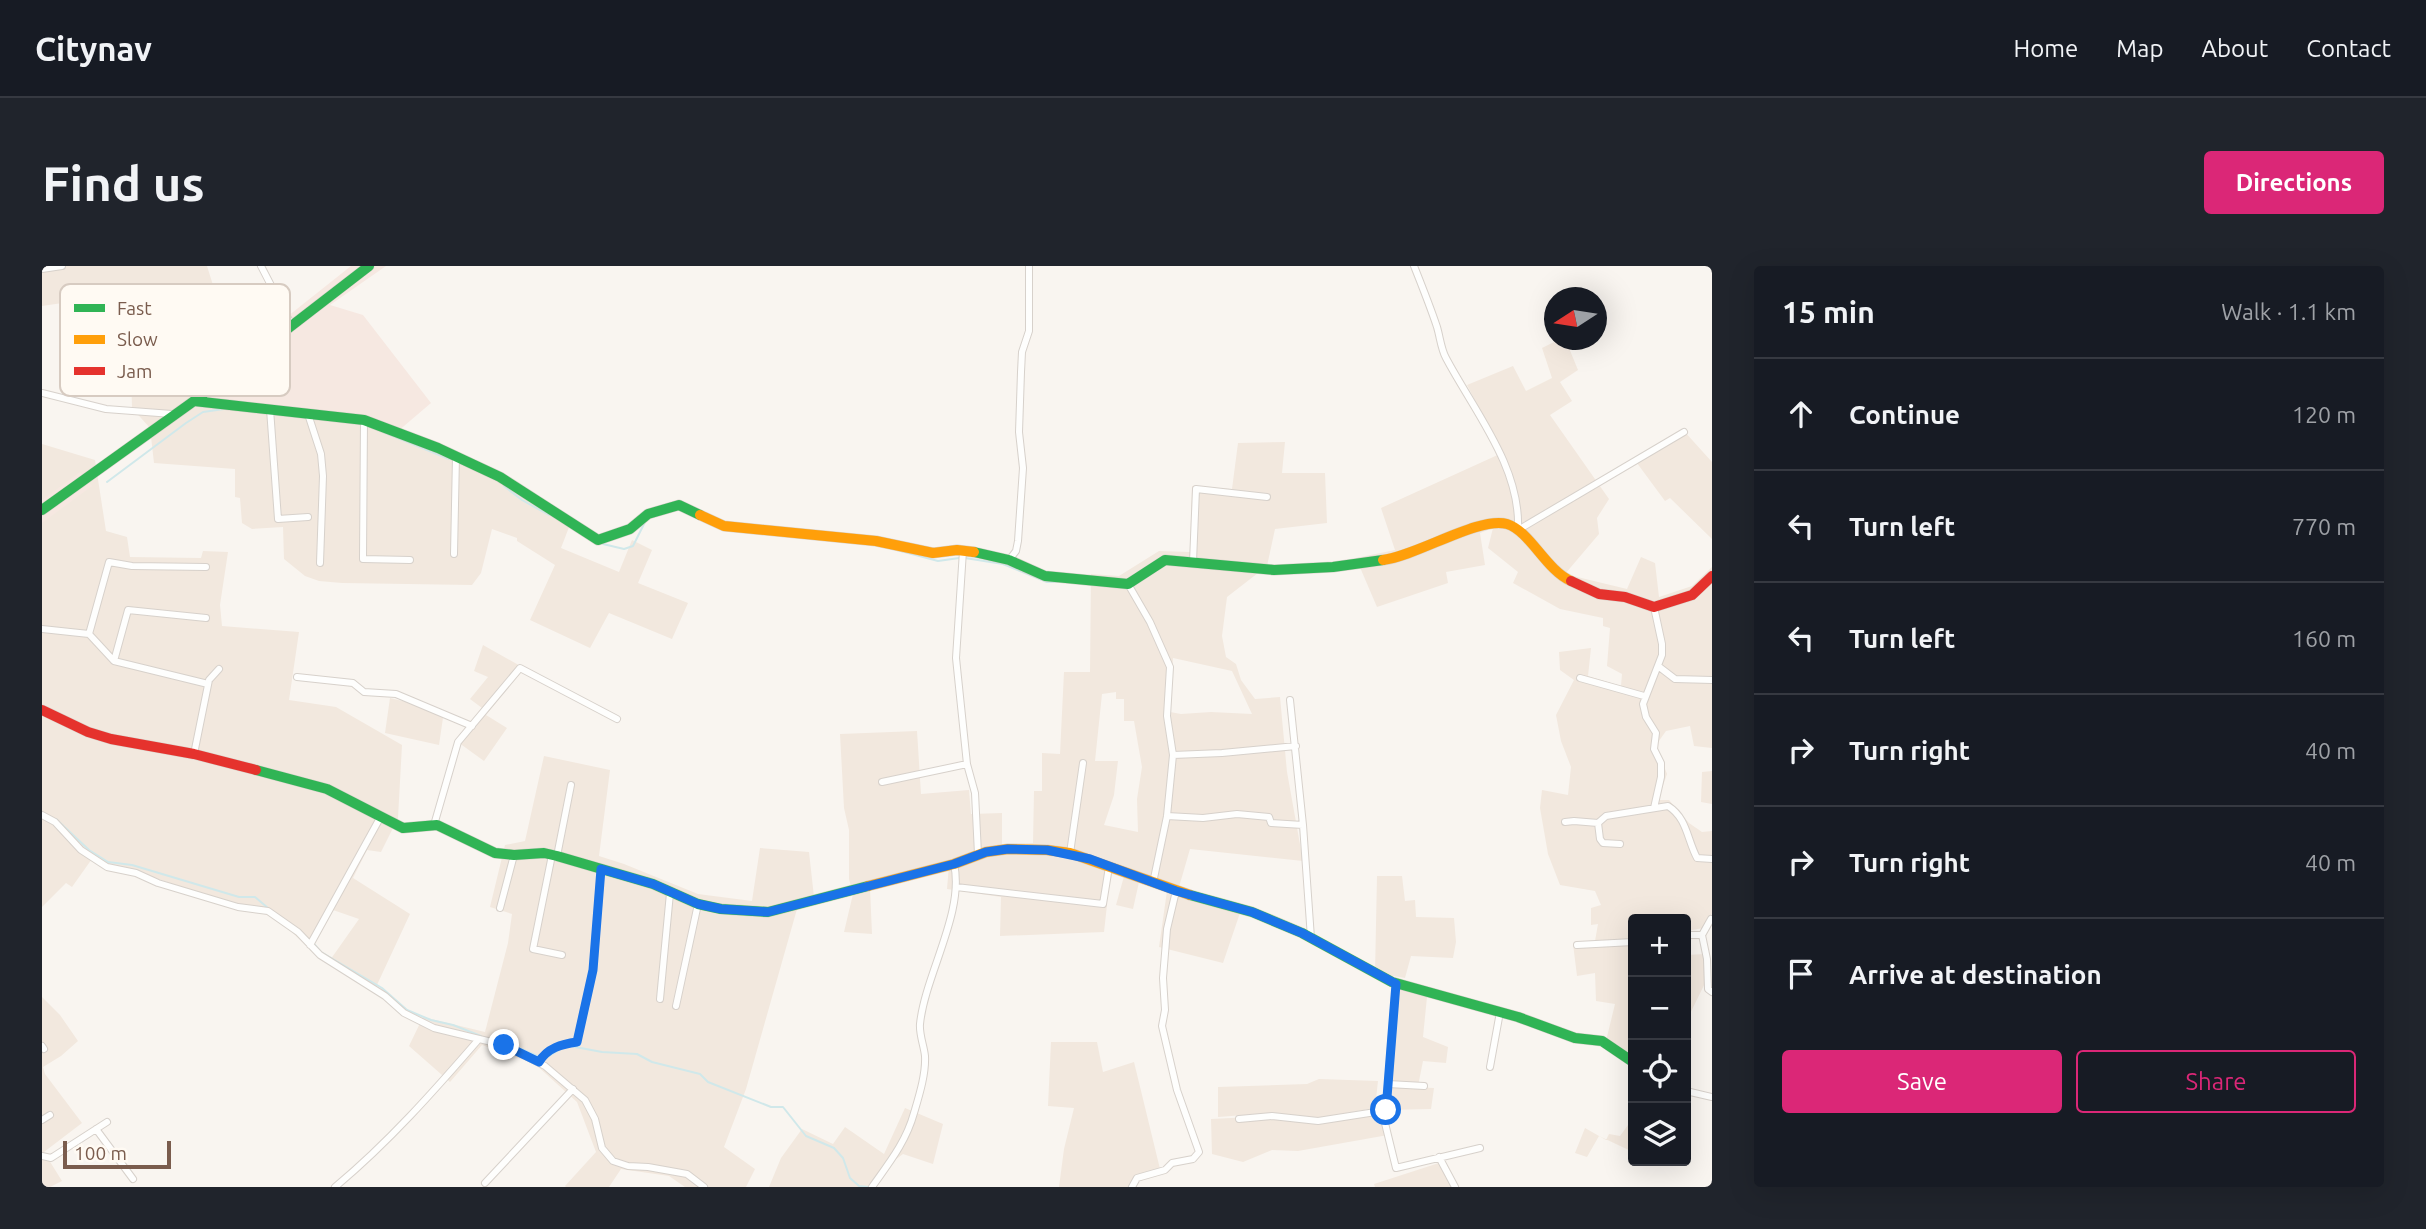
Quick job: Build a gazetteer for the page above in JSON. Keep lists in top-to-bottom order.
{
  "legend": ["Fast", "Slow", "Jam"],
  "scale_bar": "100 m",
  "north": "left",
  "page": {
    "header": "Citynav",
    "nav": [
      "Home",
      "Map",
      "About",
      "Contact"
    ],
    "buttons": [
      "Directions",
      ["Save", "Share"]
    ],
    "title": "Find us",
    "heading": ["15 min", "Walk · 1.1 km"],
    "list": [
      ["Continue", "120 m"],
      ["Turn left", "770 m"],
      ["Turn left", "160 m"],
      ["Turn right", "40 m"],
      ["Turn right", "40 m"],
      "Arrive at destination"
    ],
    "map_buttons": ["+", "−"],
    "scale": "100 m"
  }
}
